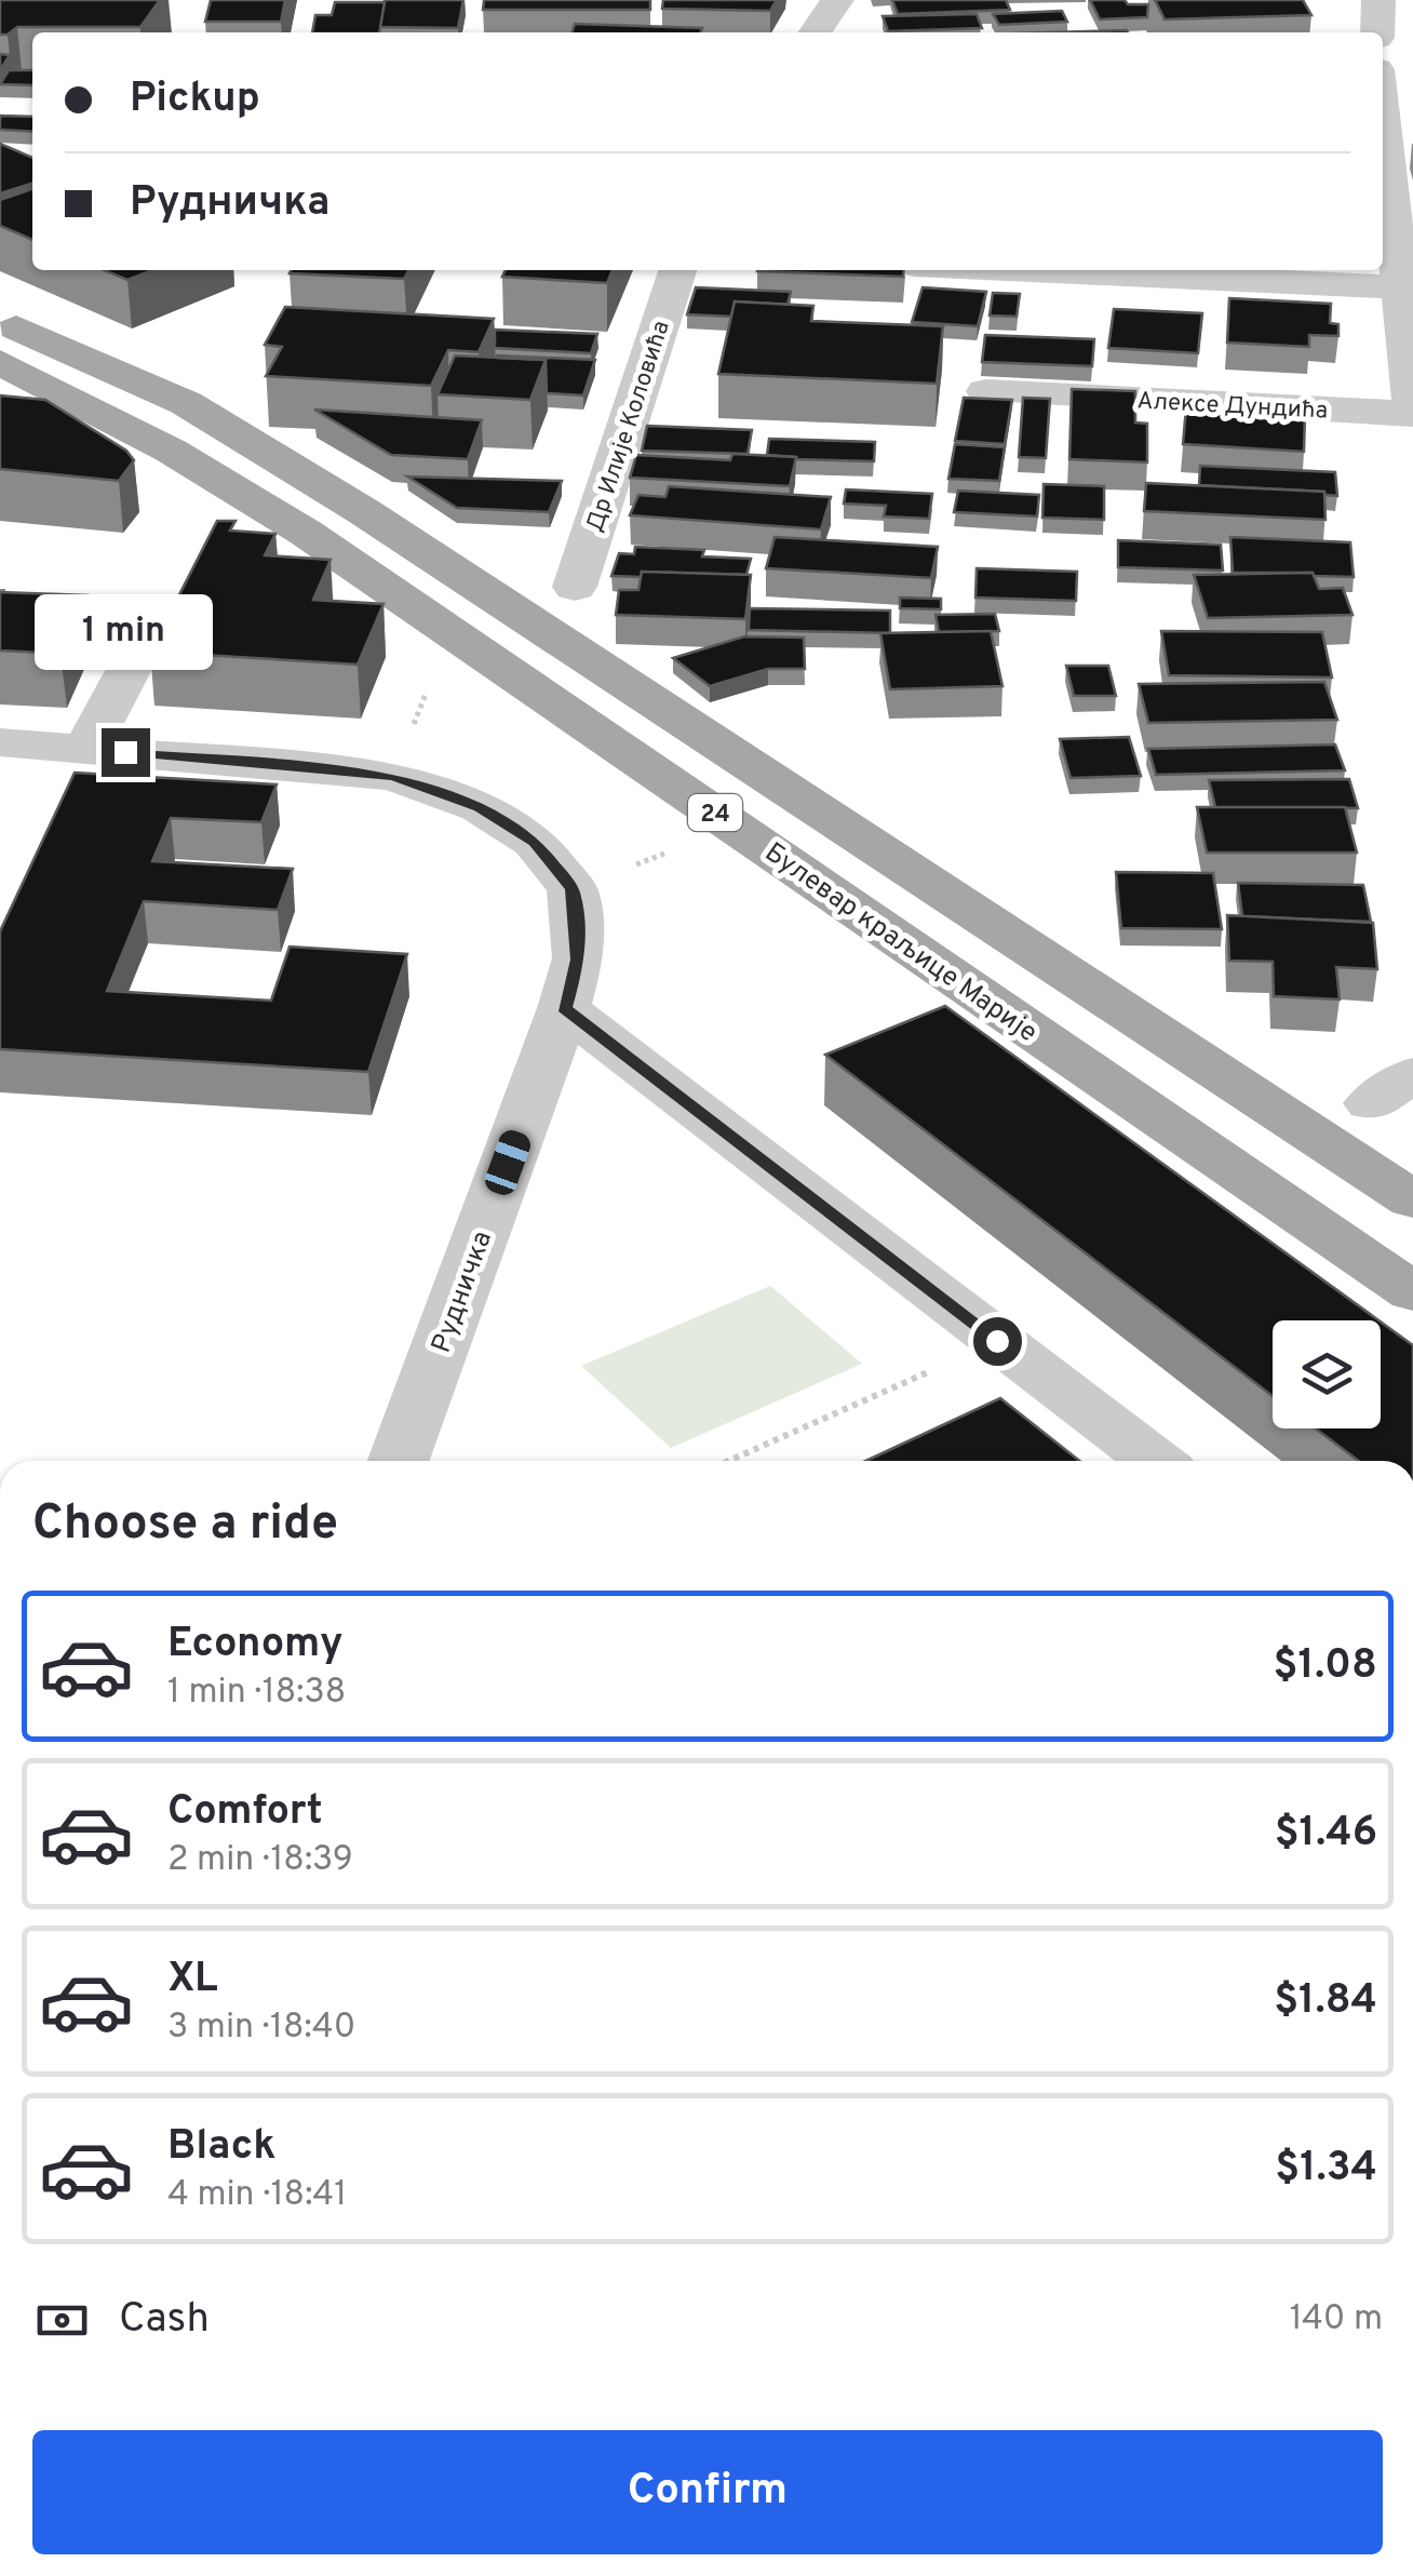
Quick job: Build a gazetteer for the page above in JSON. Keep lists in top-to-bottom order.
{
  "streets": {
    "main road": ["24", "Булевар краљице Марије"],
    "street": ["Алексе Дундића", "Др Илије Коловића", "Рудничка"]
  },
  "page": {
    "banner": ["Pickup", "Рудничка"],
    "bubble": "1 min",
    "heading": "Choose a ride",
    "list": [
      {
        "name": "Economy",
        "note": "1 min · 18:38",
        "value": "$1.08"
      },
      {
        "name": "Comfort",
        "note": "2 min · 18:39",
        "value": "$1.46"
      },
      {
        "name": "XL",
        "note": "3 min · 18:40",
        "value": "$1.84"
      },
      {
        "name": "Black",
        "note": "4 min · 18:41",
        "value": "$1.34"
      }
    ],
    "pay": ["Cash", "140 m"],
    "buttons": "Confirm"
  }
}
